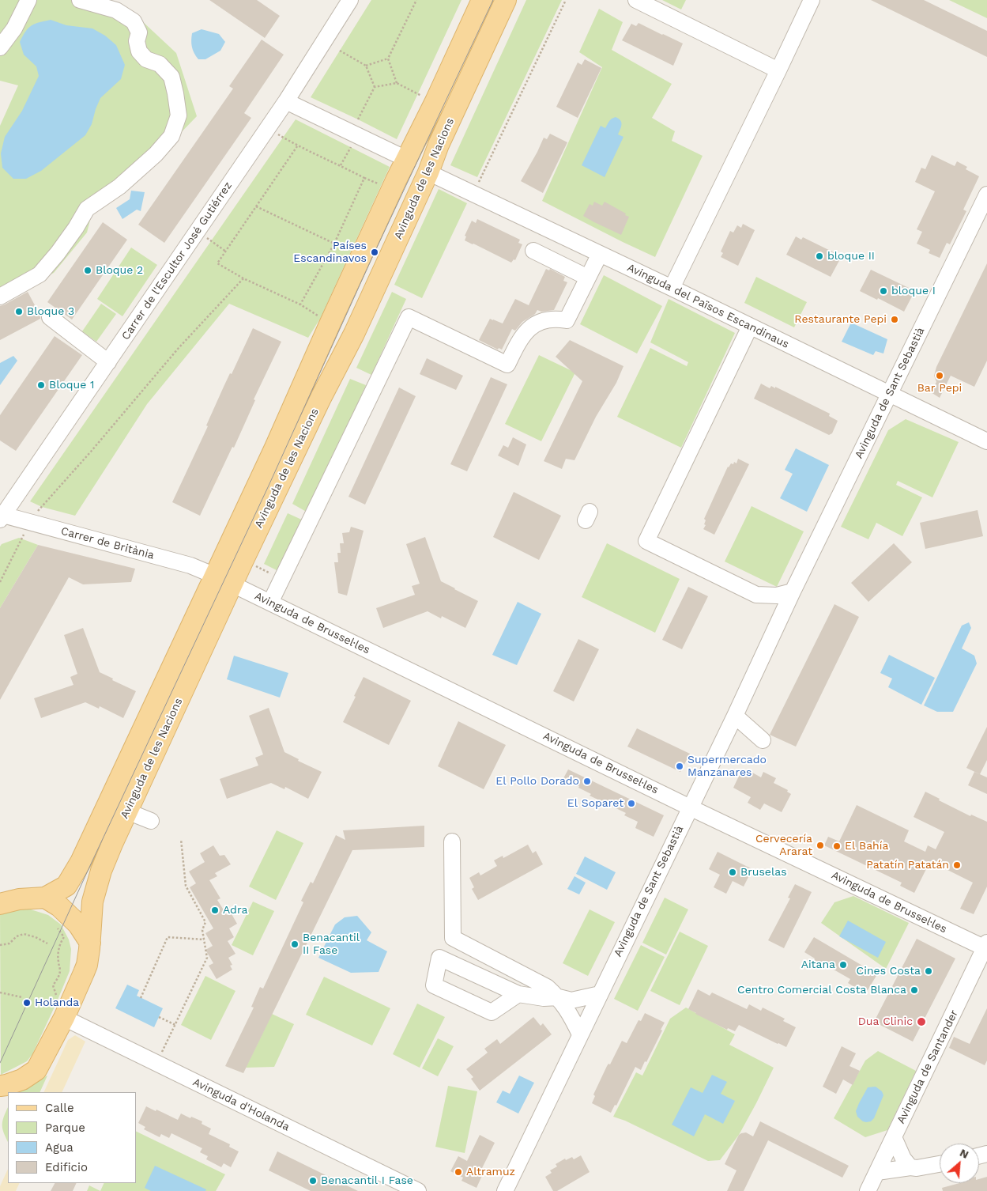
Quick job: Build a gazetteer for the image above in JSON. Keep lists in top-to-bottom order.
{
  "streets": {
    "main road": ["Avinguda de les Nacions"],
    "street": [
      "Carrer de l'Escultor José Gutiérrez",
      "Avinguda del Països Escandinaus",
      "Avinguda de Sant Sebastià",
      "Carrer de Britània",
      "Avinguda de Brussel·les",
      "Avinguda de Santander",
      "Avinguda d'Holanda"
    ]
  },
  "crossings": [
    ["Avinguda de les Nacions", "Avinguda del Països Escandinaus"],
    ["Avinguda de les Nacions", "Carrer de Britània"],
    ["Avinguda de les Nacions", "Avinguda de Brussel·les"],
    ["Avinguda de les Nacions", "Avinguda d'Holanda"],
    ["Carrer de l'Escultor José Gutiérrez", "Carrer de Britània"],
    ["Avinguda del Països Escandinaus", "Avinguda de Sant Sebastià"],
    ["Avinguda de Sant Sebastià", "Avinguda de Brussel·les"],
    ["Carrer de Britània", "Avinguda de Brussel·les"],
    ["Avinguda de Brussel·les", "Avinguda de Santander"]
  ],
  "places": [
    "Países Escandinavos",
    "bloque II",
    "Bloque 2",
    "bloque I",
    "Bloque 3",
    "Restaurante Pepi",
    "Bar Pepi",
    "Bloque 1",
    "Supermercado Manzanares",
    "El Pollo Dorado",
    "El Soparet",
    "Cervecería Ararat",
    "El Bahía",
    "Patatín Patatán",
    "Bruselas",
    "Adra",
    "Benacantil II Fase",
    "Aitana",
    "Cines Costa",
    "Centro Comercial Costa Blanca",
    "Holanda",
    "Dua Clinic",
    "Altramuz",
    "Benacantil I Fase"
  ],
  "legend": [
    "Calle",
    "Parque",
    "Agua",
    "Edificio"
  ],
  "north": "top right"
}
